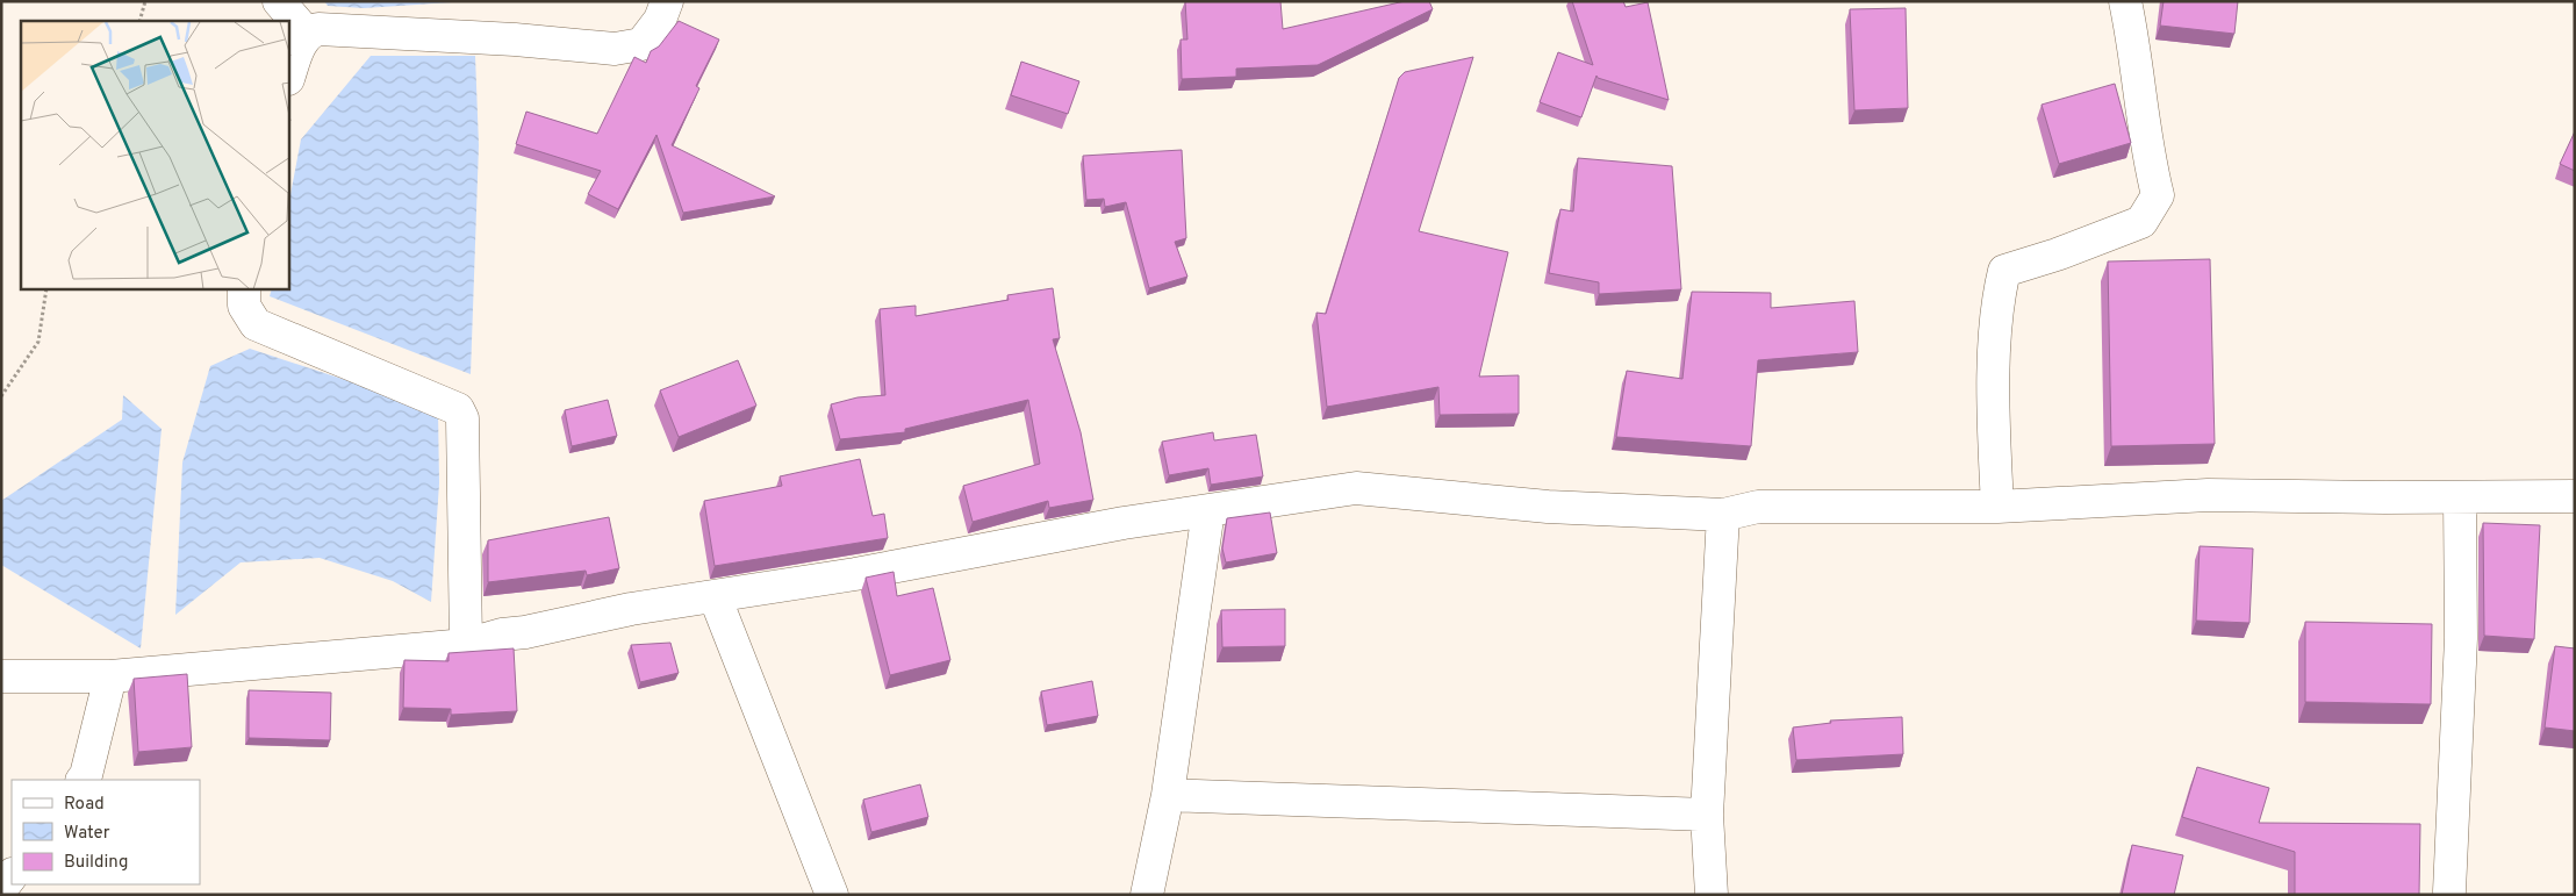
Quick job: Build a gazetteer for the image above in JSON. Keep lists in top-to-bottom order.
{
  "legend": ["Road", "Water", "Building"]
}
